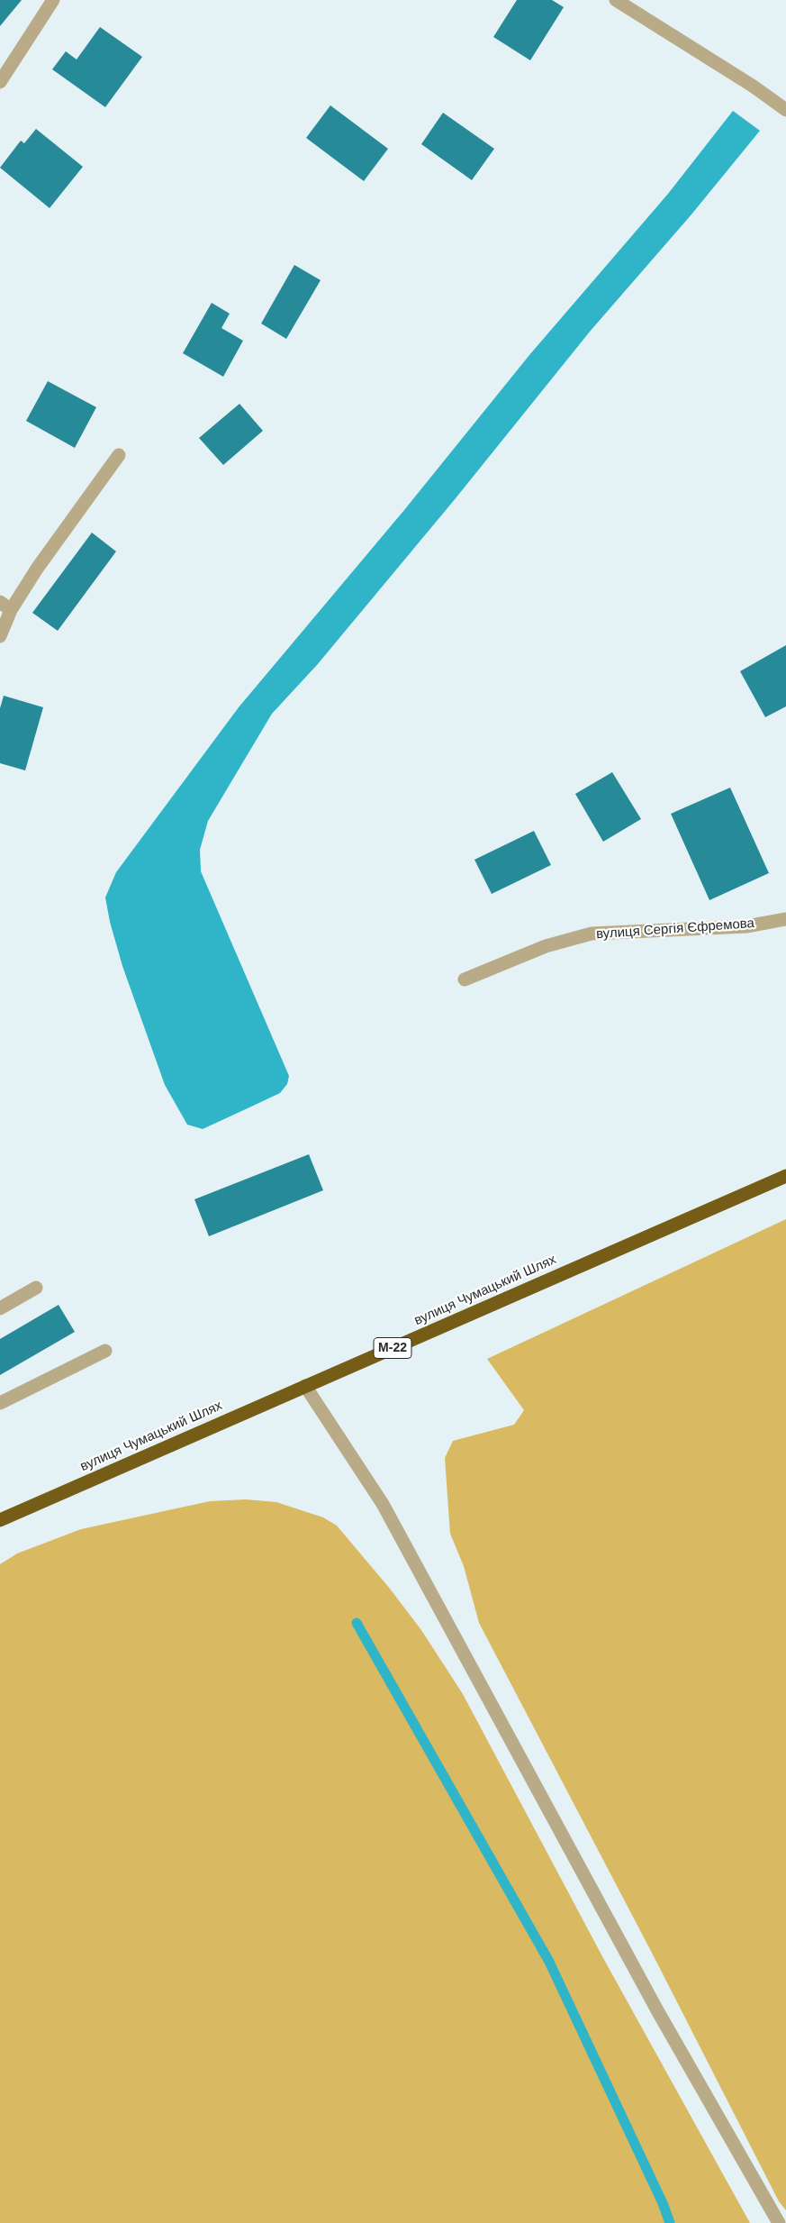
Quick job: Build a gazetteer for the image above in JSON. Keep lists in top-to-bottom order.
{
  "streets": {
    "highway": ["вулиця Чумацький Шлях", "М-22"],
    "street": ["вулиця Сергія Єфремова"]
  }
}
